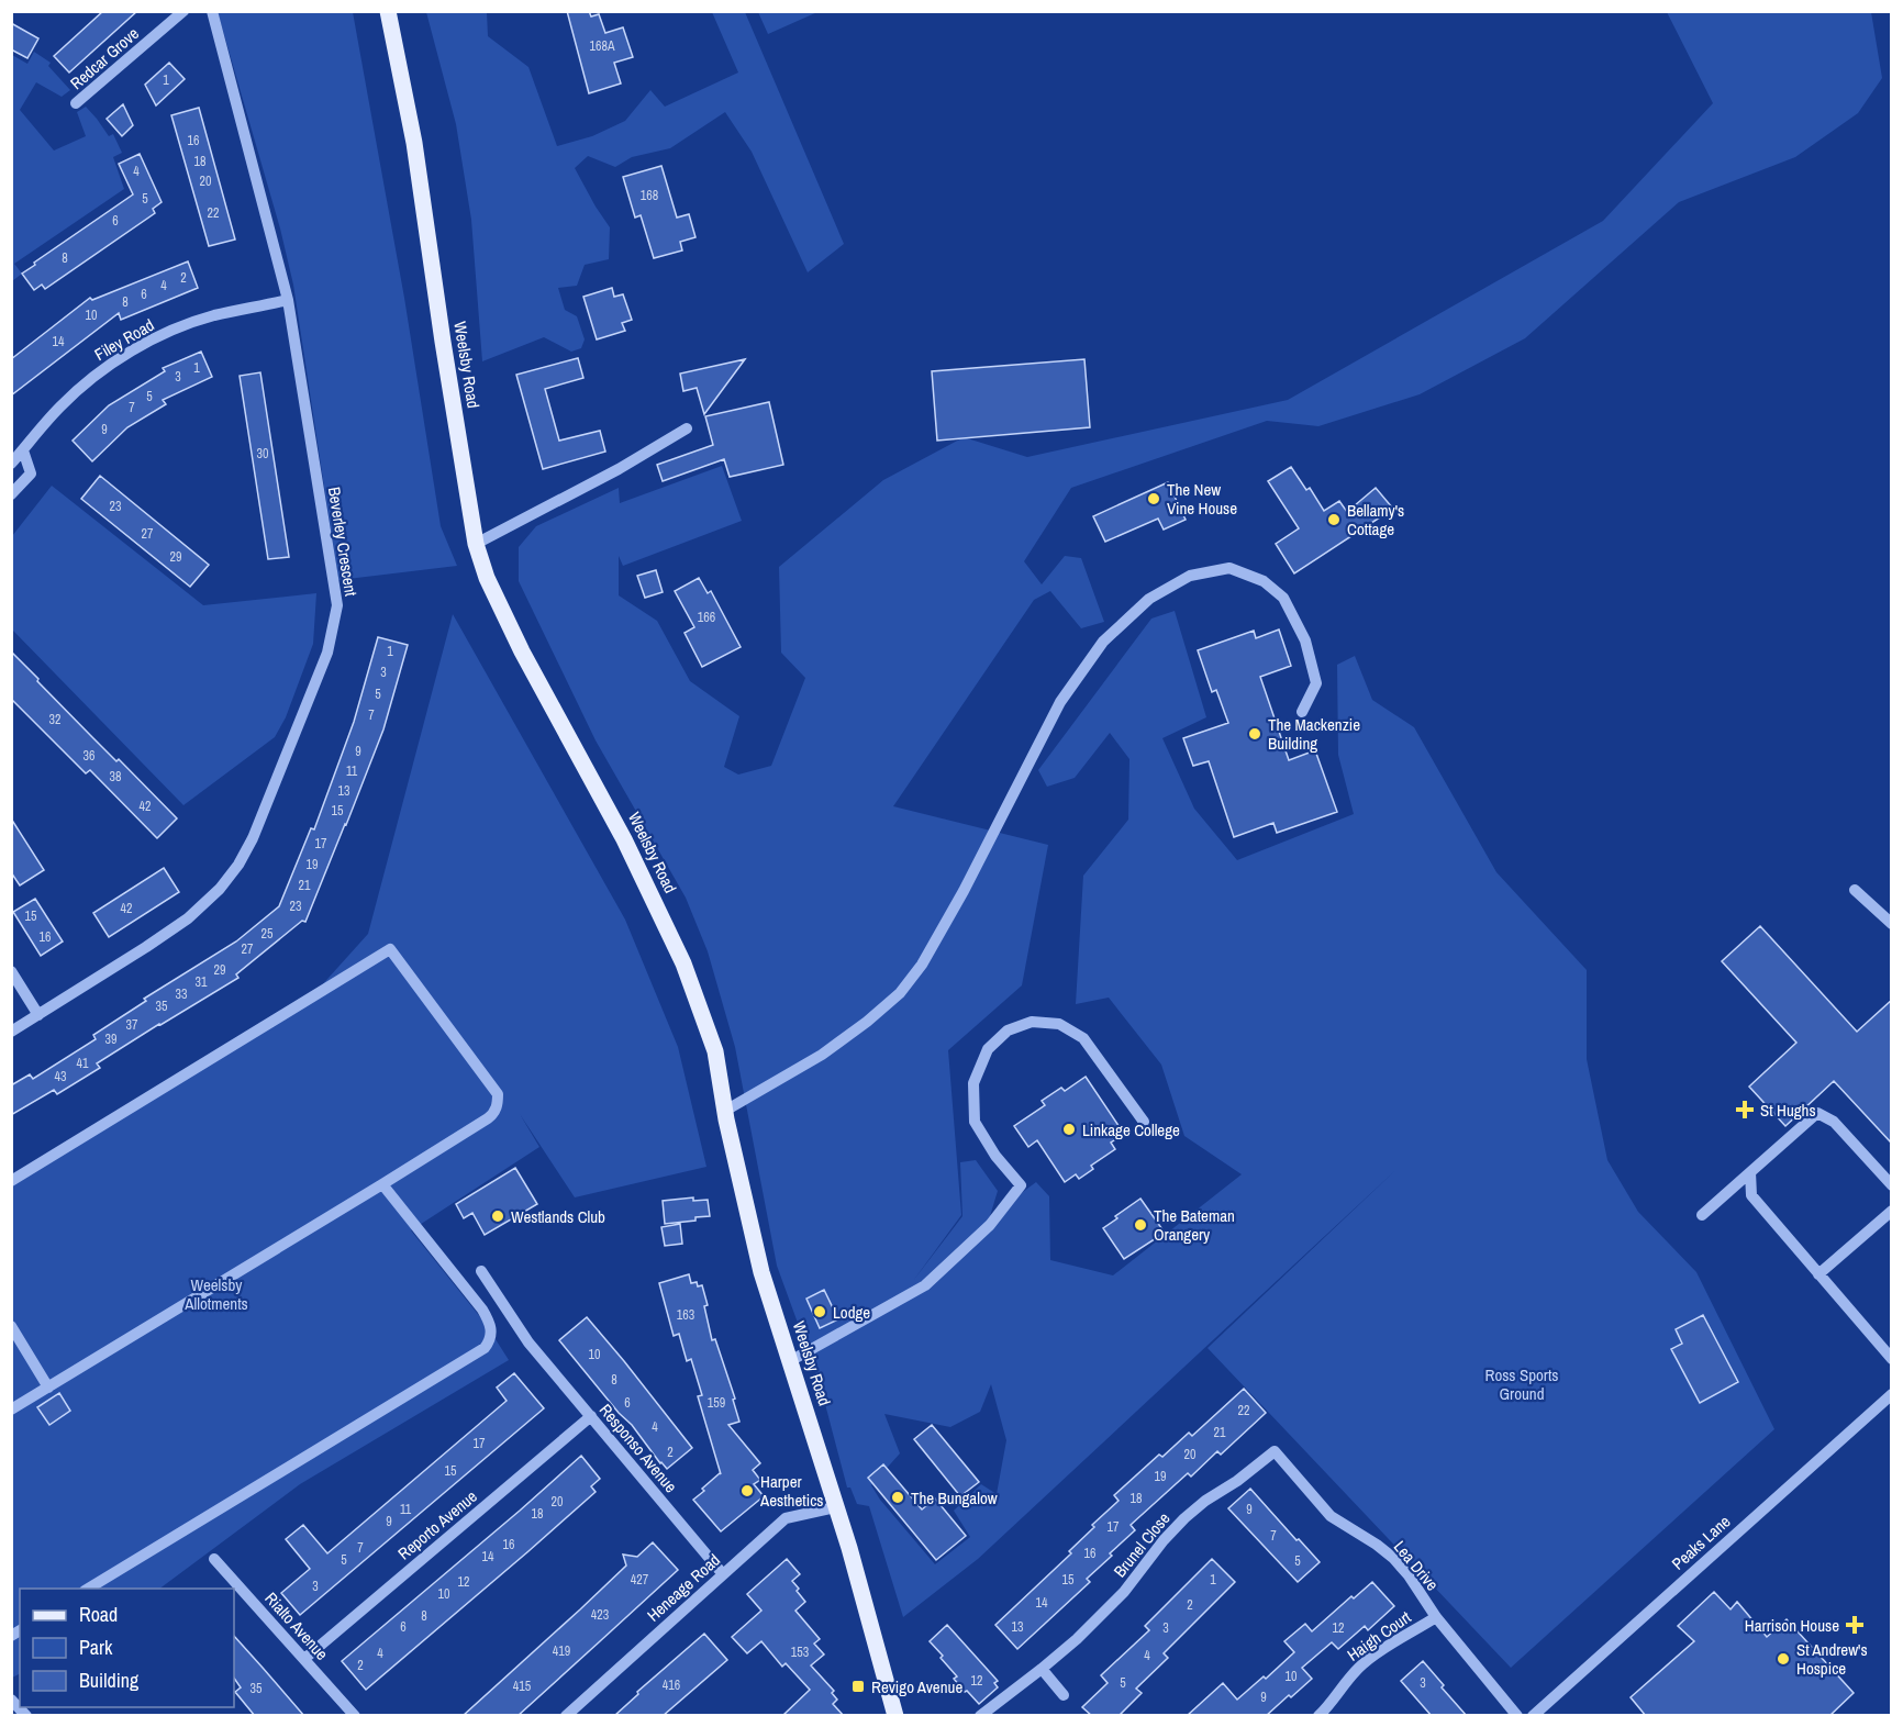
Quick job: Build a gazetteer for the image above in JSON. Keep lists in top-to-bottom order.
{
  "streets": {
    "main road": ["Weelsby Road"],
    "street": [
      "Redcar Grove",
      "Filey Road",
      "Beverley Crescent",
      "Responso Avenue",
      "Reporto Avenue",
      "Peaks Lane",
      "Brunel Close",
      "Lea Drive",
      "Heneage Road",
      "Rialto Avenue",
      "Haigh Court"
    ]
  },
  "crossings": [
    ["Filey Road", "Beverley Crescent"],
    ["Weelsby Road", "Heneage Road"],
    ["Responso Avenue", "Reporto Avenue"],
    ["Responso Avenue", "Heneage Road"],
    ["Reporto Avenue", "Rialto Avenue"],
    ["Brunel Close", "Lea Drive"],
    ["Lea Drive", "Haigh Court"]
  ],
  "parks": ["Weelsby Allotments", "Ross Sports Ground"],
  "places": {
    "other": [
      "The New Vine House",
      "Bellamy's Cottage",
      "The Mackenzie Building",
      "Linkage College",
      "Westlands Club",
      "The Bateman Orangery",
      "Lodge",
      "Harper Aesthetics",
      "The Bungalow",
      "St Andrew's Hospice"
    ],
    "health": ["St Hughs", "Harrison House"],
    "transit": ["Revigo Avenue"]
  },
  "house_numbers": [
    "168A",
    "1",
    "16",
    "18",
    "4",
    "20",
    "168",
    "5",
    "22",
    "6",
    "8",
    "2",
    "4",
    "6",
    "8",
    "10",
    "14",
    "1",
    "3",
    "5",
    "7",
    "9",
    "30",
    "23",
    "27",
    "29",
    "166",
    "1",
    "3",
    "5",
    "7",
    "32",
    "9",
    "36",
    "11",
    "38",
    "13",
    "42",
    "15",
    "17",
    "19",
    "21",
    "23",
    "42",
    "15",
    "25",
    "16",
    "27",
    "29",
    "31",
    "33",
    "35",
    "37",
    "39",
    "41",
    "43",
    "163",
    "10",
    "8",
    "6",
    "159",
    "22",
    "4",
    "21",
    "17",
    "2",
    "20",
    "15",
    "19",
    "18",
    "20",
    "11",
    "9",
    "18",
    "9",
    "17",
    "7",
    "16",
    "7",
    "16",
    "14",
    "5",
    "5",
    "427",
    "15",
    "1",
    "12",
    "3",
    "10",
    "14",
    "2",
    "423",
    "8",
    "6",
    "13",
    "3",
    "12",
    "419",
    "153",
    "4",
    "4",
    "2",
    "10",
    "12",
    "5",
    "3",
    "416",
    "415",
    "35",
    "9"
  ],
  "legend": ["Road", "Park", "Building"]
}
